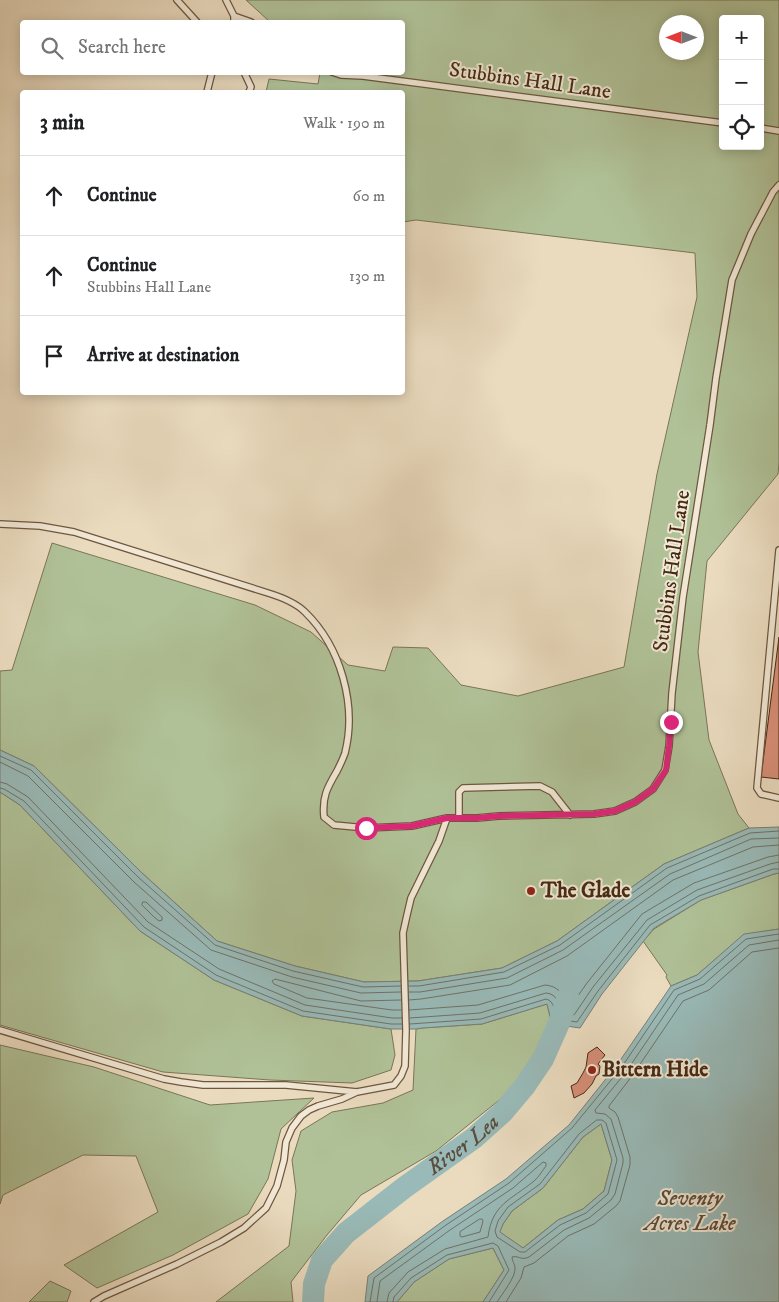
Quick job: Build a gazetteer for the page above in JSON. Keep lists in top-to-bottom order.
{
  "streets": {
    "lane": ["Stubbins Hall Lane"]
  },
  "water": ["River Lea", "Seventy Acres Lake"],
  "places": ["The Glade", "Bittern Hide"],
  "north": "left",
  "page": {
    "map_buttons": ["+", "−"],
    "search": "Search here",
    "heading": ["3 min", "Walk · 190 m"],
    "list": [
      ["Continue", "60 m"],
      ["Continue", "Stubbins Hall Lane", "130 m"],
      "Arrive at destination"
    ]
  }
}
